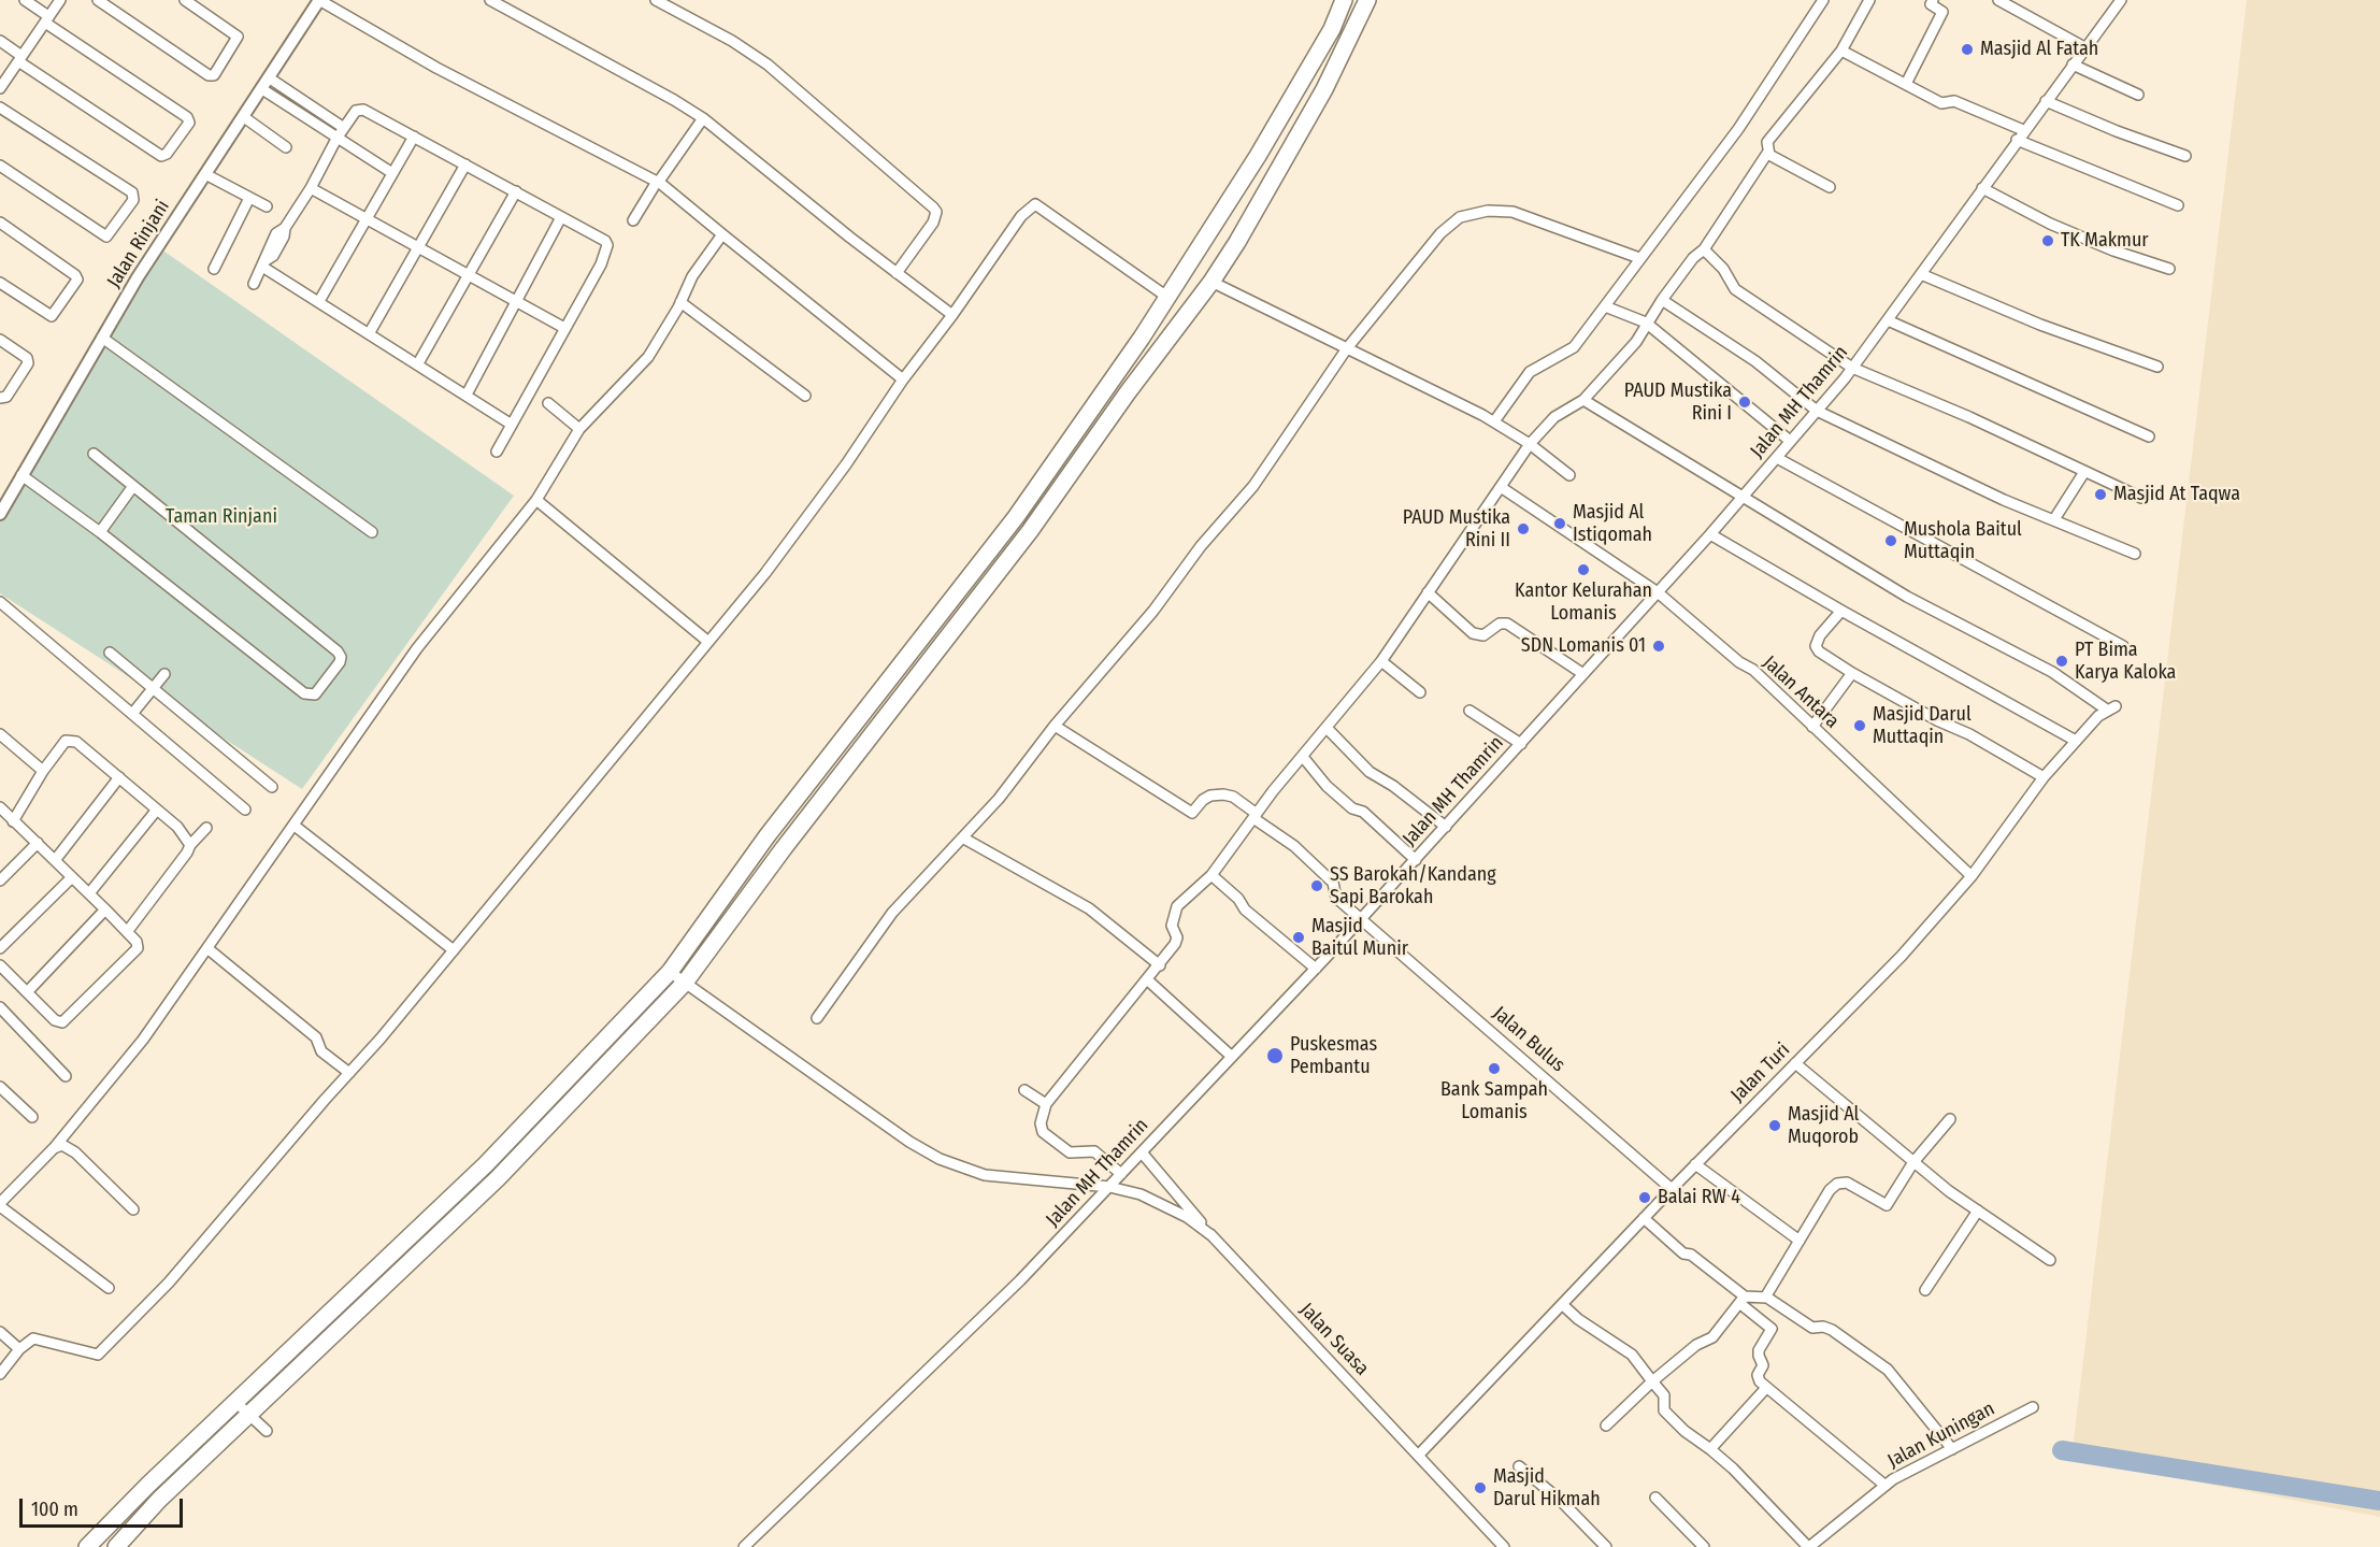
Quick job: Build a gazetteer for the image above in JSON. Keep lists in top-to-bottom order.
{
  "streets": {
    "street": [
      "Jalan Rinjani",
      "Jalan MH Thamrin",
      "Jalan Antara",
      "Jalan Bulus",
      "Jalan Turi",
      "Jalan Suasa",
      "Jalan Kuningan"
    ]
  },
  "crossings": [
    ["Jalan MH Thamrin", "Jalan Antara"],
    ["Jalan MH Thamrin", "Jalan Bulus"],
    ["Jalan MH Thamrin", "Jalan Turi"],
    ["Jalan MH Thamrin", "Jalan Suasa"],
    ["Jalan Antara", "Jalan Turi"],
    ["Jalan Bulus", "Jalan Turi"],
    ["Jalan Turi", "Jalan Suasa"]
  ],
  "parks": ["Taman Rinjani"],
  "places": [
    "Masjid Al Fatah",
    "TK Makmur",
    "PAUD Mustika Rini I",
    "Masjid At Taqwa",
    "Masjid Al Istiqomah",
    "PAUD Mustika Rini II",
    "Mushola Baitul Muttaqin",
    "Kantor Kelurahan Lomanis",
    "SDN Lomanis 01",
    "PT Bima Karya Kaloka",
    "Masjid Darul Muttaqin",
    "SS Barokah/Kandang Sapi Barokah",
    "Masjid Baitul Munir",
    "Puskesmas Pembantu",
    "Bank Sampah Lomanis",
    "Masjid Al Muqorob",
    "Balai RW 4",
    "Masjid Darul Hikmah"
  ],
  "scale_bar": "100 m"
}
